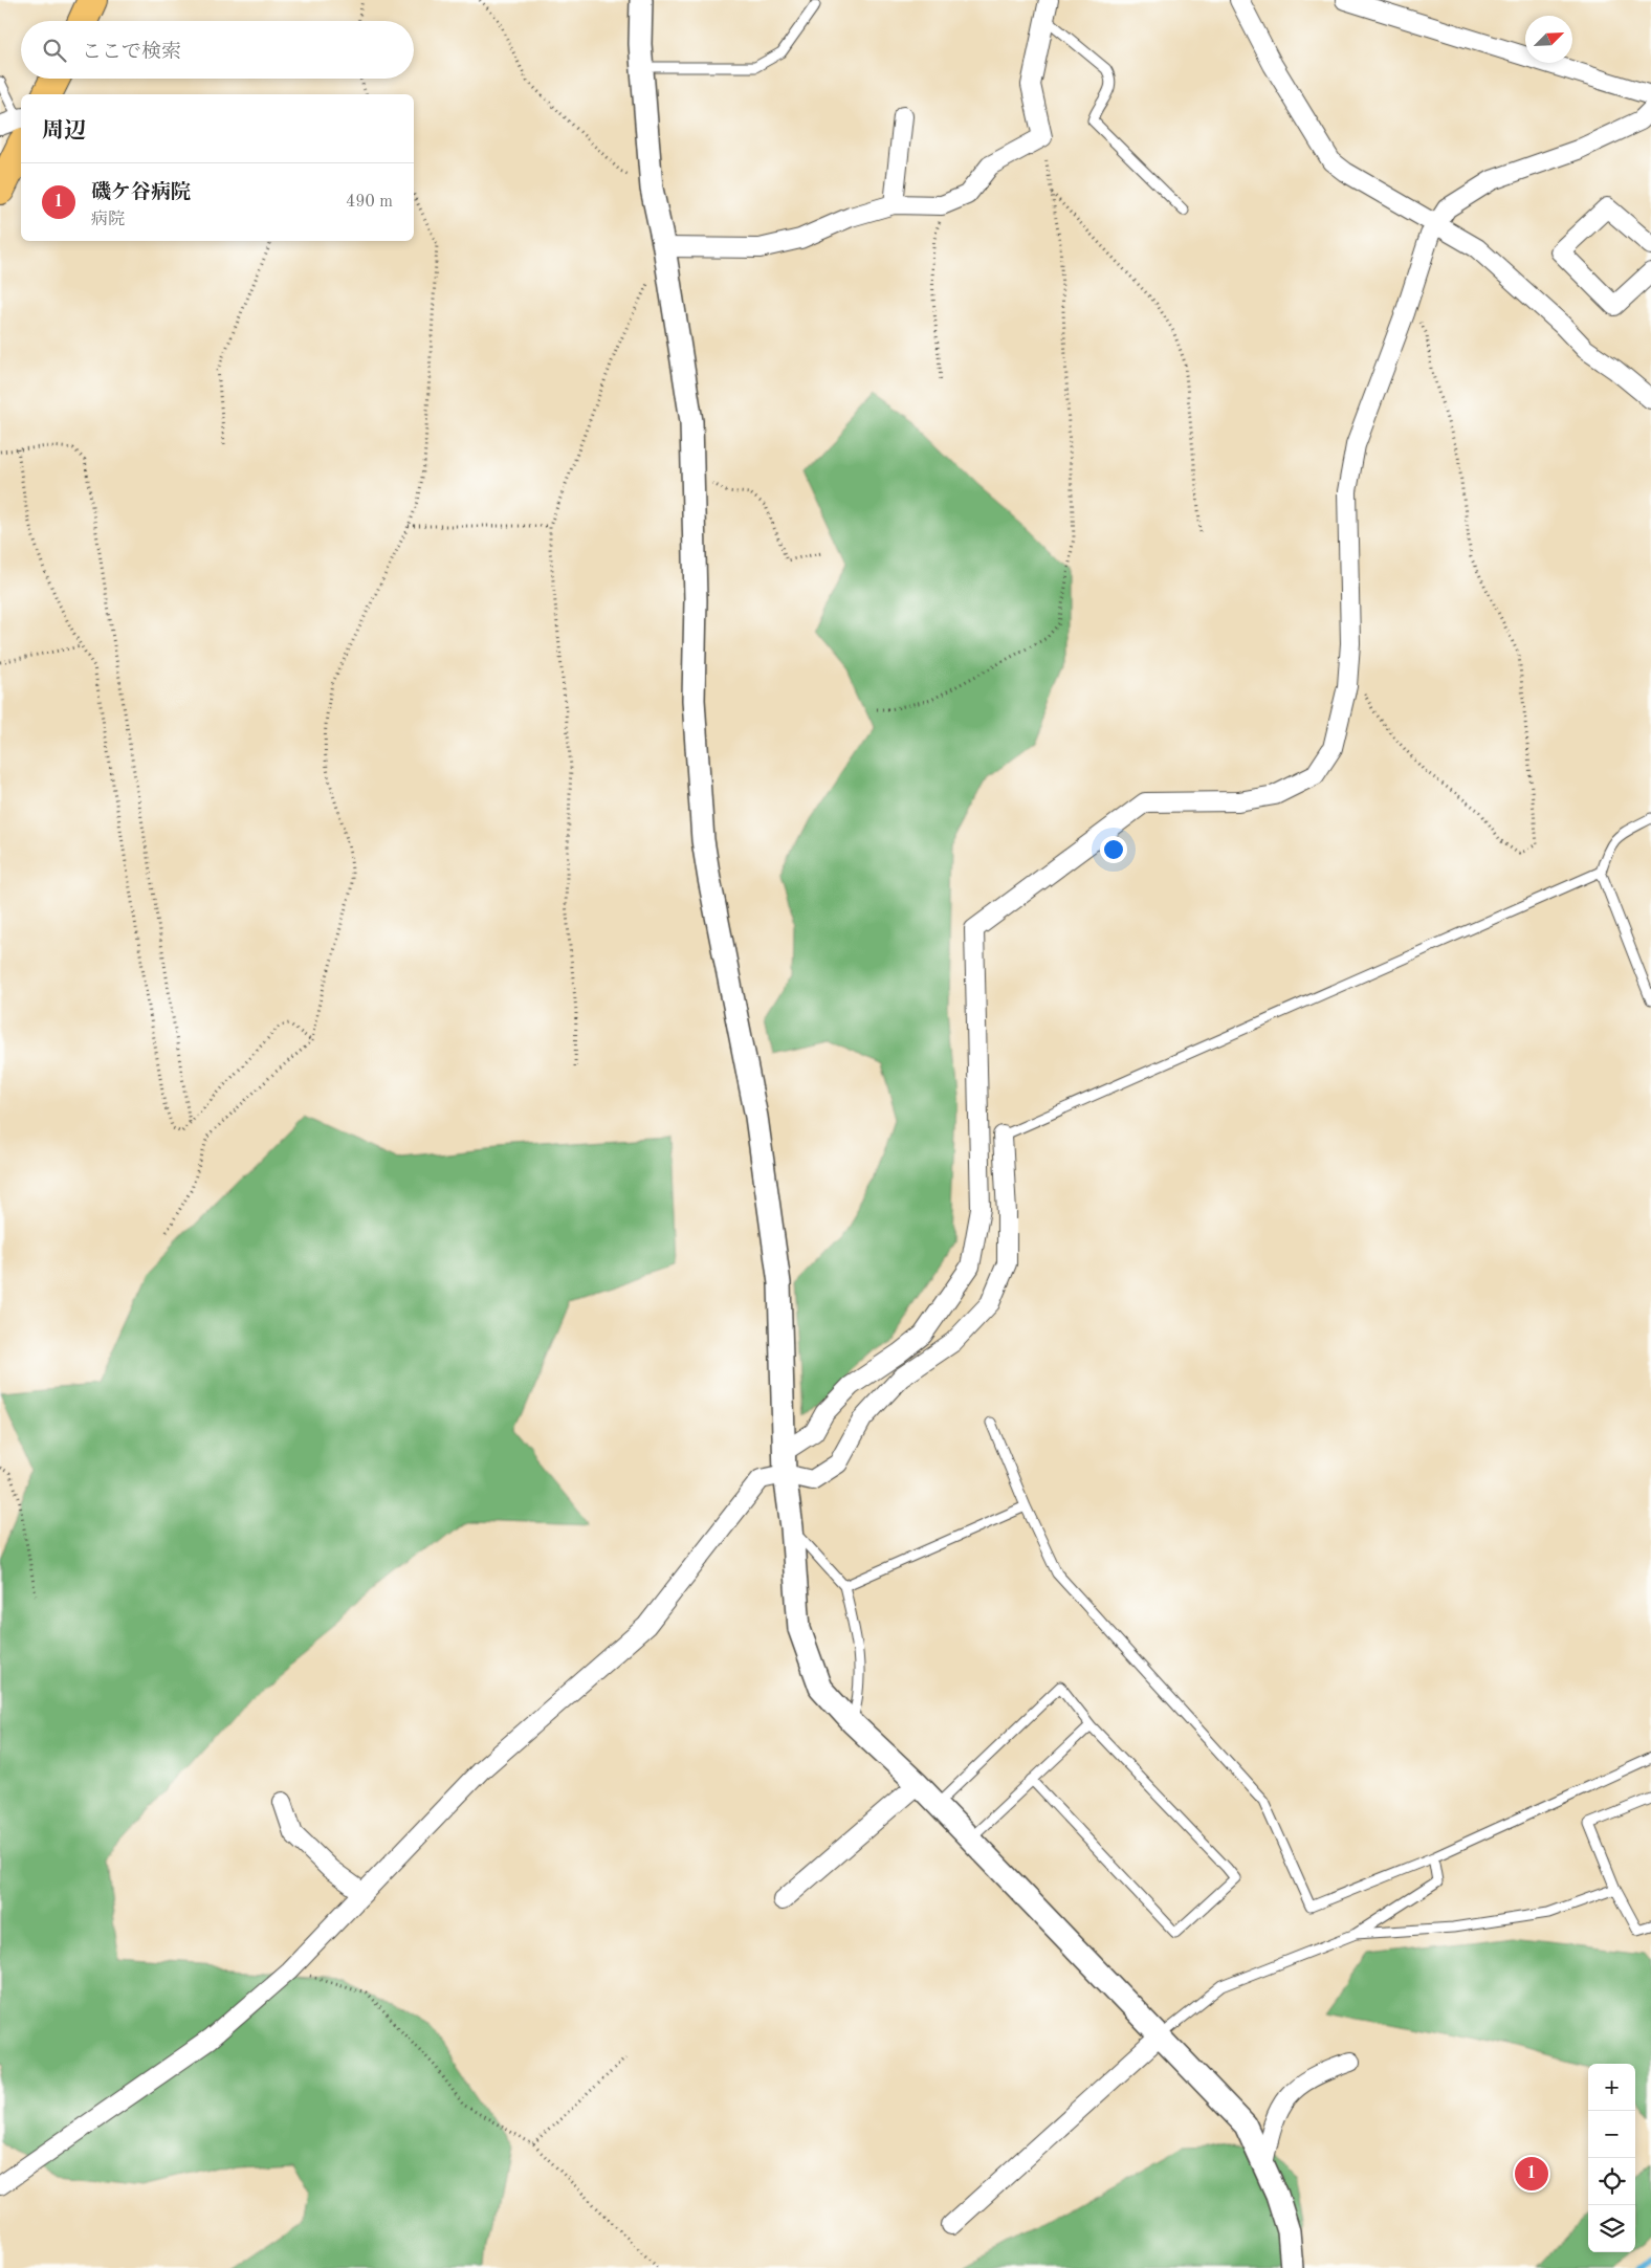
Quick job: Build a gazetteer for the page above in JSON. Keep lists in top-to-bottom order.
{
  "north": "top right",
  "page": {
    "search": "ここで検索",
    "heading": "周辺",
    "list": [
      {
        "mark": "1",
        "name": "磯ケ谷病院",
        "note": "病院",
        "value": "490 m"
      }
    ],
    "map_buttons": ["+", "−"],
    "pins": "1"
  }
}
